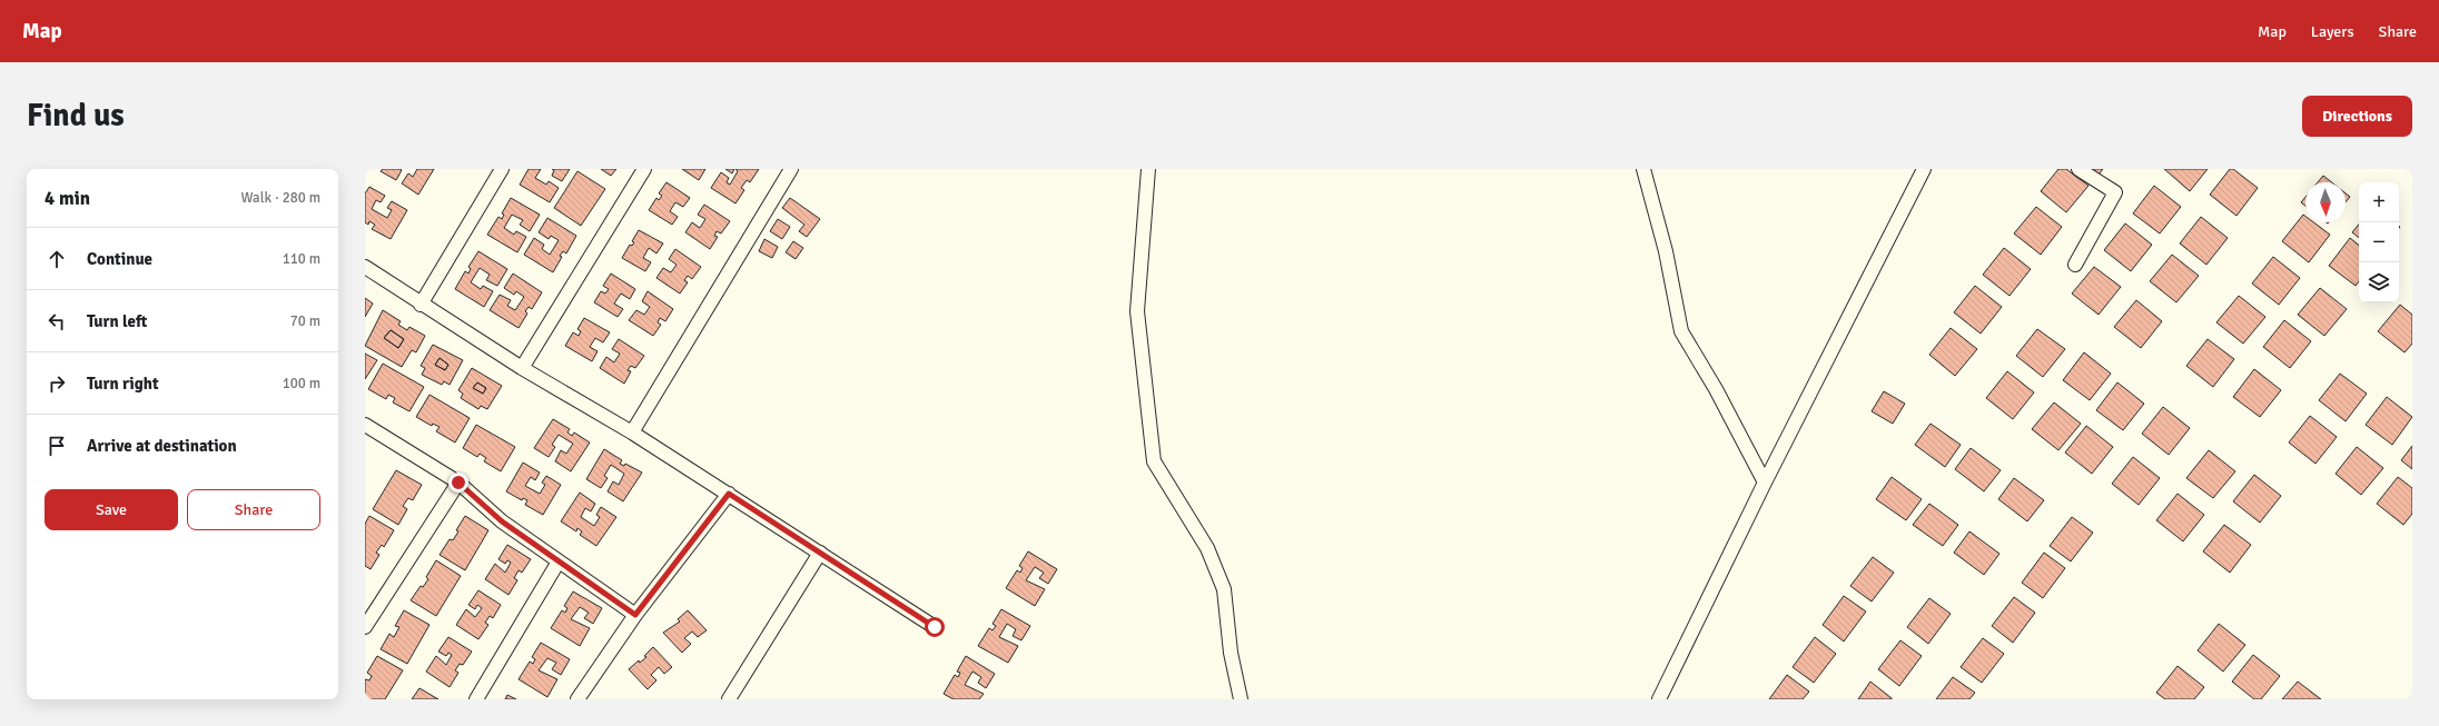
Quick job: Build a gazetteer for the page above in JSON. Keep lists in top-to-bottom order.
{
  "north": "bottom",
  "page": {
    "header": "Map",
    "nav": ["Map", "Layers", "Share"],
    "buttons": [
      "Directions",
      ["Save", "Share"]
    ],
    "title": "Find us",
    "heading": ["4 min", "Walk · 280 m"],
    "map_buttons": ["+", "−"],
    "list": [
      ["Continue", "110 m"],
      ["Turn left", "70 m"],
      ["Turn right", "100 m"],
      "Arrive at destination"
    ]
  }
}
